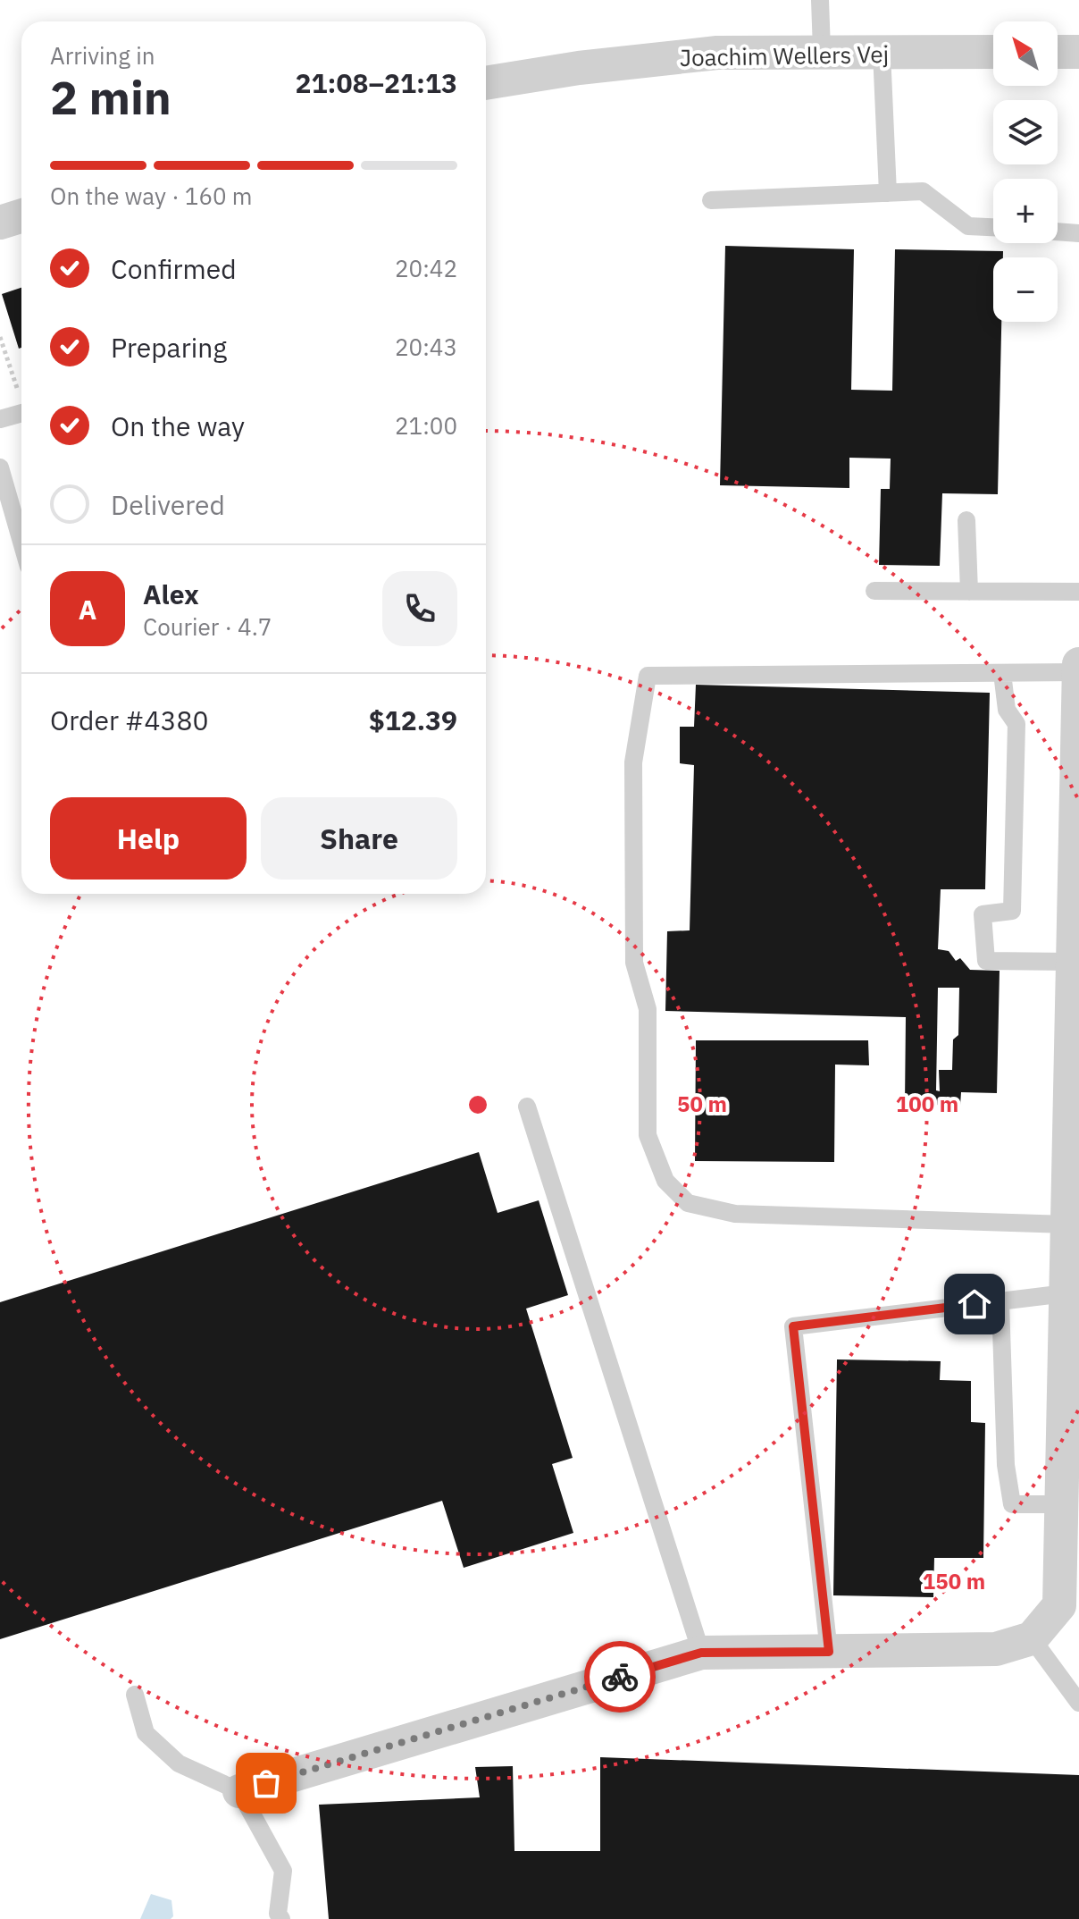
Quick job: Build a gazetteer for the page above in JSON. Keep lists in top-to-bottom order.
{
  "streets": {
    "street": ["Joachim Wellers Vej"]
  },
  "north": "top left",
  "page": {
    "map_buttons": ["+", "−"],
    "heading": ["2 min", "Arriving in", "21:08–21:13"],
    "panel": [
      "Alex",
      "Courier · 4.7",
      "Order #4380",
      "$12.39"
    ],
    "bar": "On the way · 160 m",
    "list": [
      ["Confirmed", "20:42"],
      ["Preparing", "20:43"],
      ["On the way", "21:00"],
      "Delivered"
    ],
    "round": "A",
    "buttons": ["Help", "Share"]
  },
  "rings": ["50 m", "100 m", "150 m"]
}
